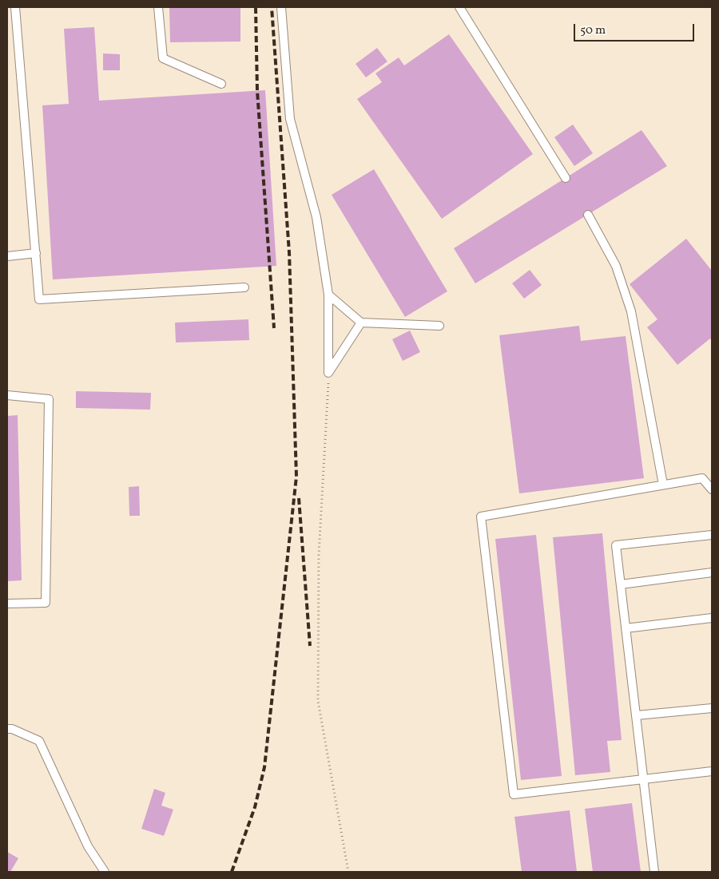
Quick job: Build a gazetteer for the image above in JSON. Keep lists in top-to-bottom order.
{
  "scale_bar": "50 m"
}
